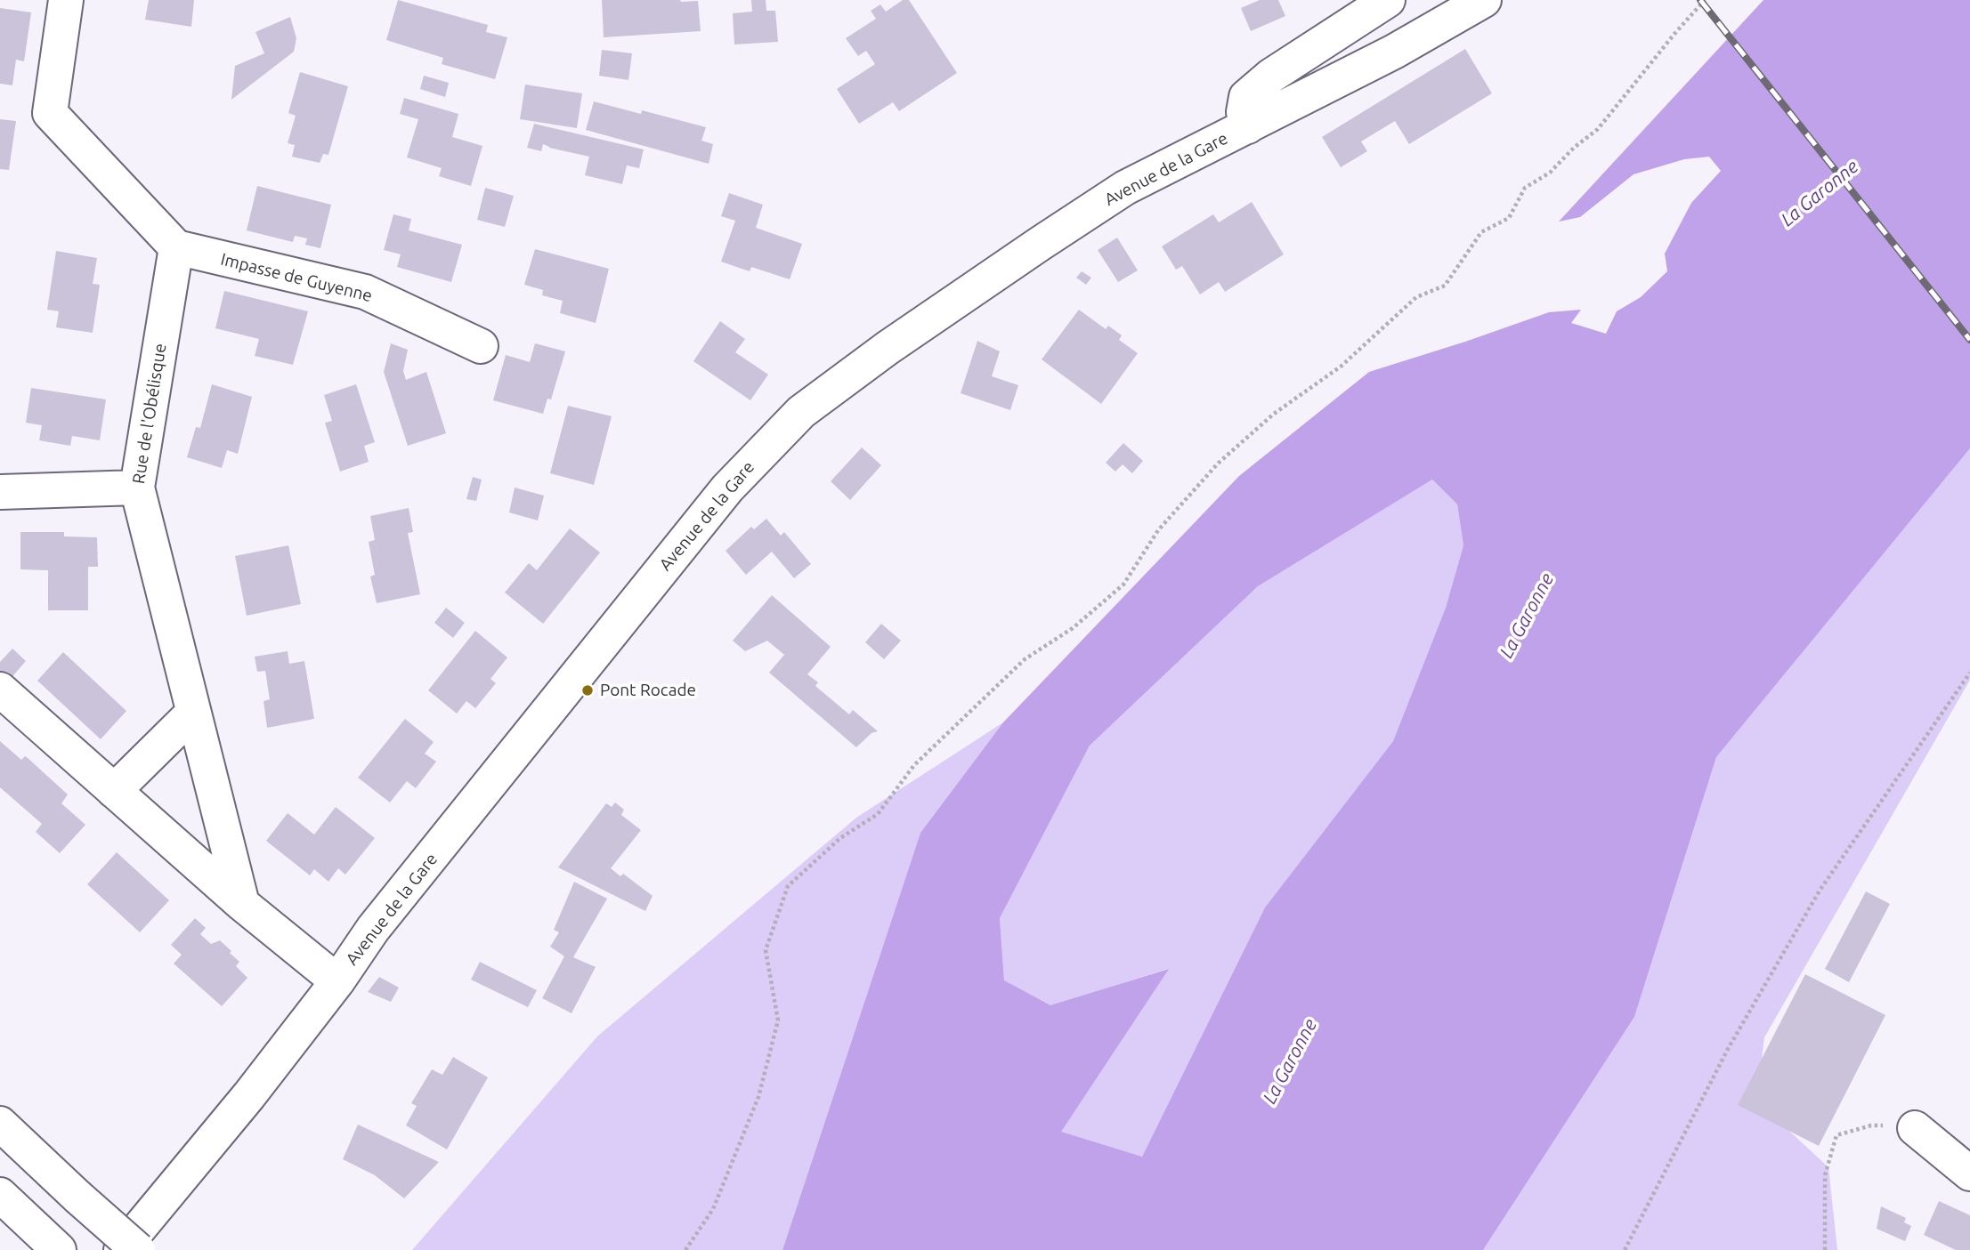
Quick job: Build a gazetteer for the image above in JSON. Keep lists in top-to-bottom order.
{
  "streets": {
    "main road": ["Avenue de la Gare", "Impasse de Guyenne", "Rue de l'Obélisque"]
  },
  "crossings": [
    ["Impasse de Guyenne", "Rue de l'Obélisque"]
  ],
  "water": ["La Garonne"],
  "places": ["Pont Rocade"]
}
